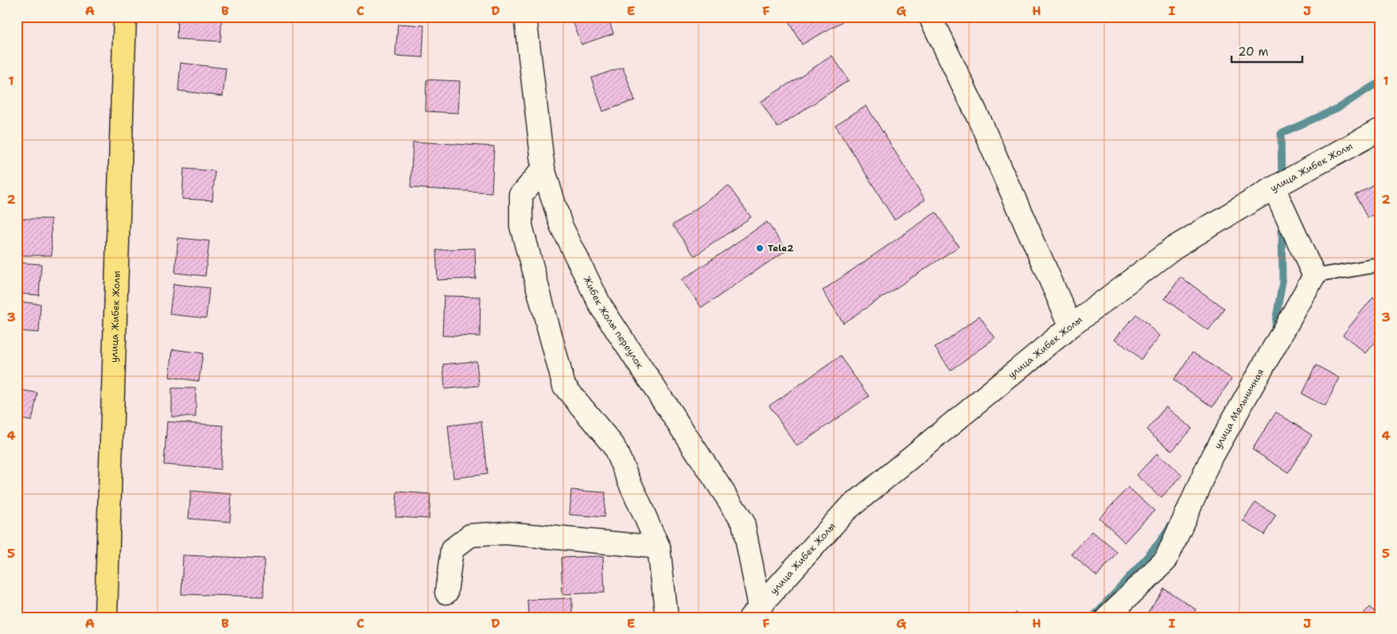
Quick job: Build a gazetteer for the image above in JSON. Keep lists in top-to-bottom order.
{
  "streets": {
    "main road": ["улица Жибек Жолы"],
    "street": ["Жибек Жолы переулок", "улица Мельничная"]
  },
  "crossings": [
    ["улица Жибек Жолы", "Жибек Жолы переулок"]
  ],
  "places": ["Tele2"],
  "scale_bar": "20 m",
  "grid": {
    "columns": [
      "A",
      "B",
      "C",
      "D",
      "E",
      "F",
      "G",
      "H",
      "I",
      "J"
    ],
    "rows": [
      "1",
      "2",
      "3",
      "4",
      "5"
    ]
  }
}
